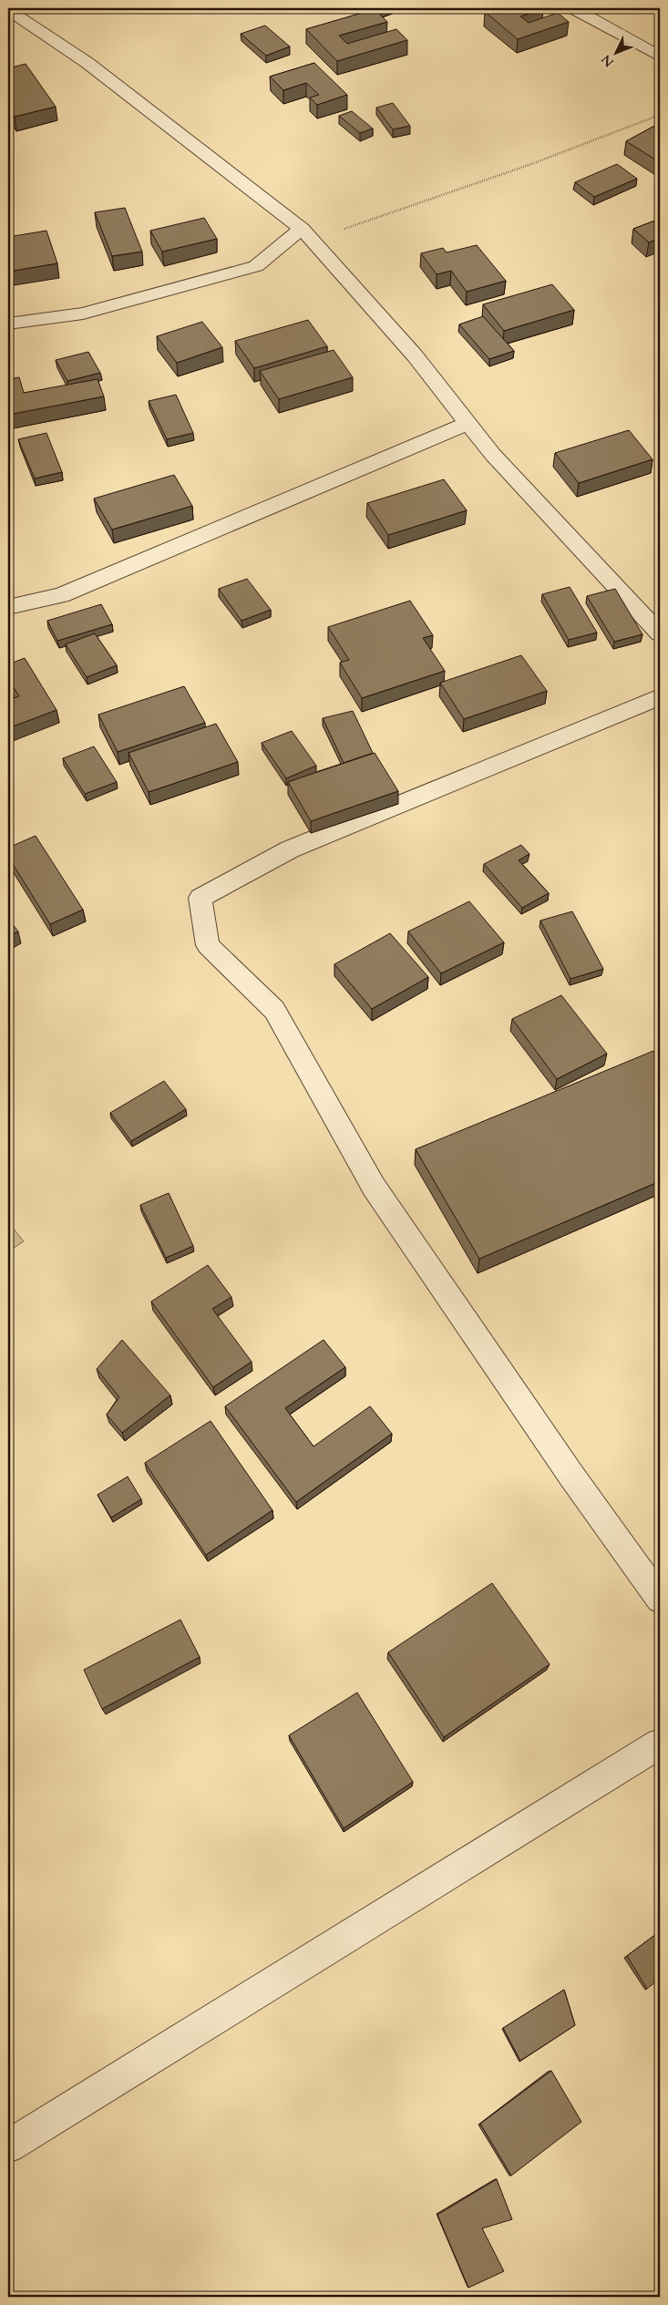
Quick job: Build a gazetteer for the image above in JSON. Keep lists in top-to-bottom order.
{
  "north": "bottom left"
}
